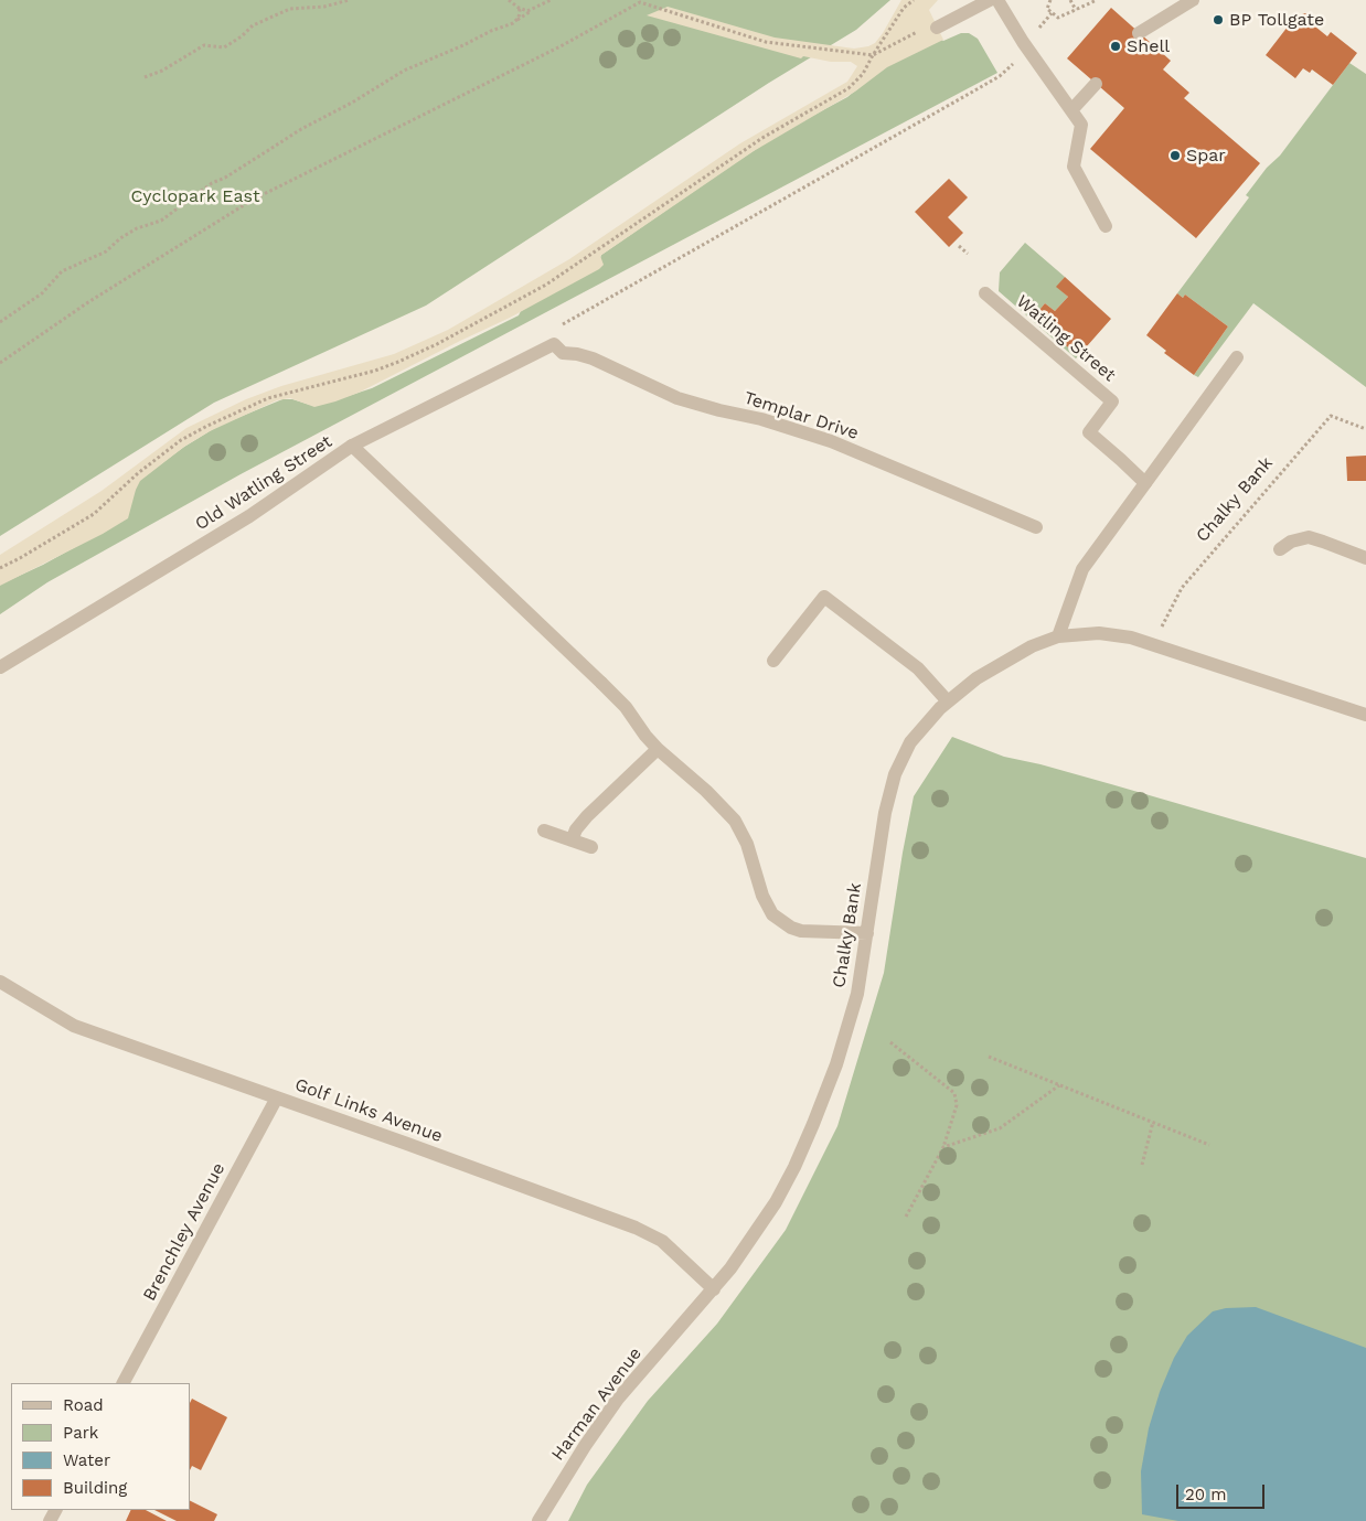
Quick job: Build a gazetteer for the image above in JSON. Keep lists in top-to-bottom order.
{
  "streets": {
    "street": [
      "Watling Street",
      "Templar Drive",
      "Old Watling Street",
      "Chalky Bank",
      "Golf Links Avenue",
      "Brenchley Avenue",
      "Harman Avenue"
    ]
  },
  "crossings": [
    ["Templar Drive", "Old Watling Street"],
    ["Chalky Bank", "Golf Links Avenue"],
    ["Chalky Bank", "Harman Avenue"],
    ["Golf Links Avenue", "Brenchley Avenue"],
    ["Golf Links Avenue", "Harman Avenue"]
  ],
  "parks": ["Cyclopark East"],
  "places": ["BP Tollgate", "Shell", "Spar"],
  "legend": [
    "Road",
    "Park",
    "Water",
    "Building"
  ],
  "scale_bar": "20 m"
}
